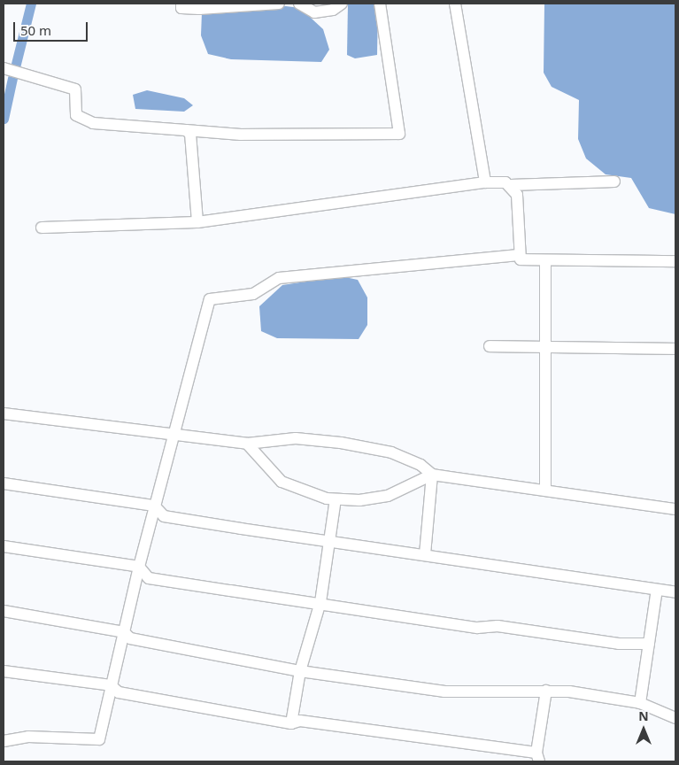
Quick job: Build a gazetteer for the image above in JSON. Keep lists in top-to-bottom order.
{
  "scale_bar": "50 m",
  "north": "top"
}
